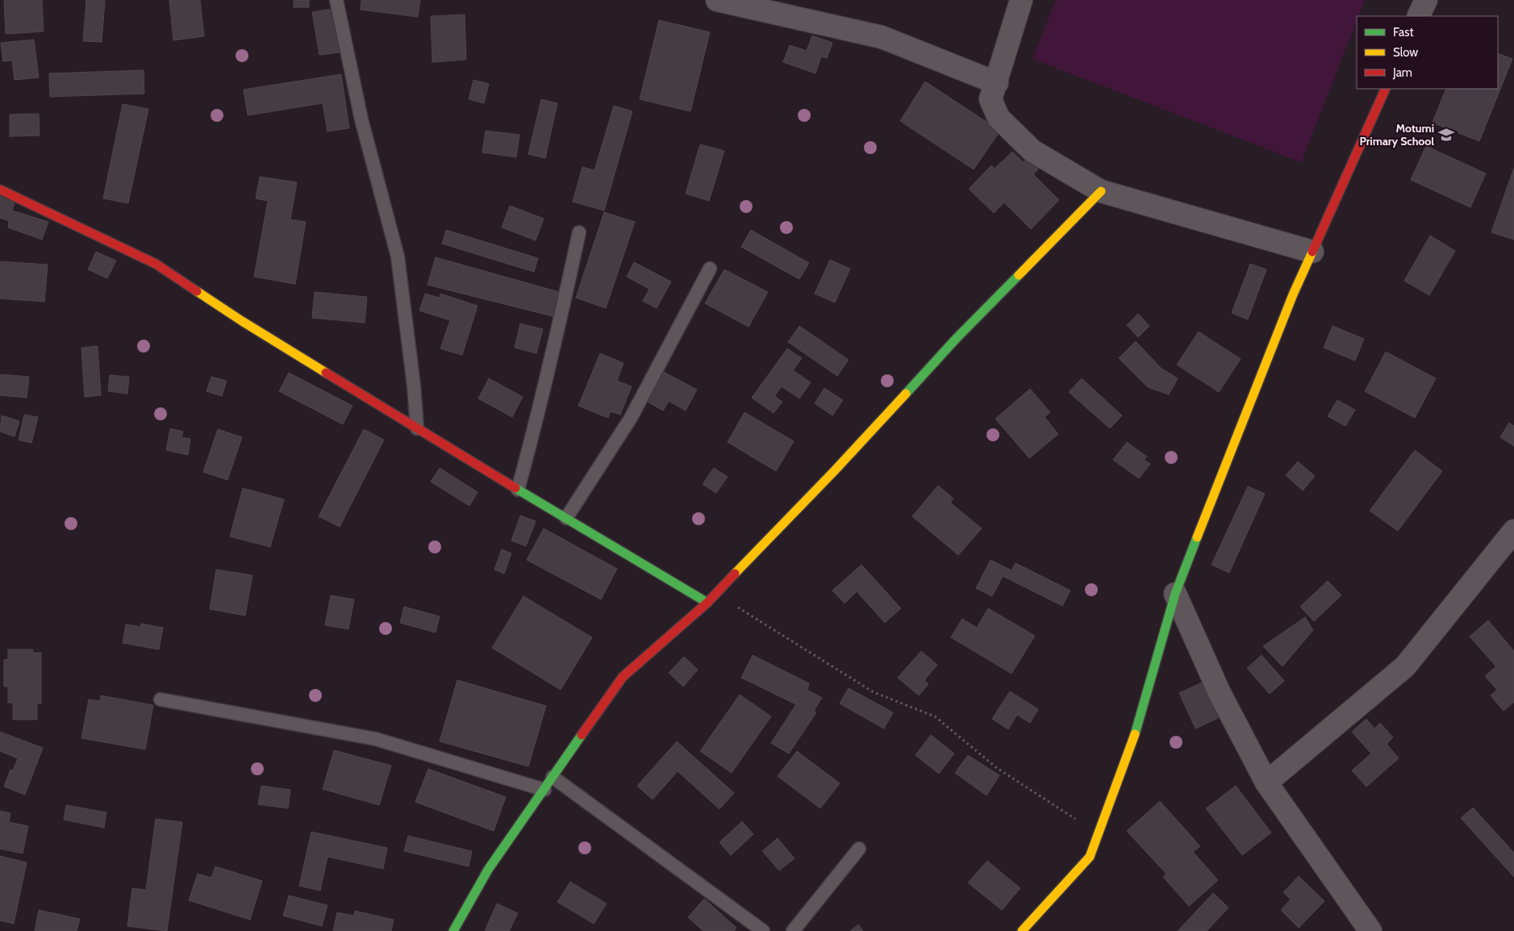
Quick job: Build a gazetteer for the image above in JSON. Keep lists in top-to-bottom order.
{
  "places": {
    "school or university": ["Motumi Primary School"]
  },
  "legend": ["Fast", "Slow", "Jam"]
}
